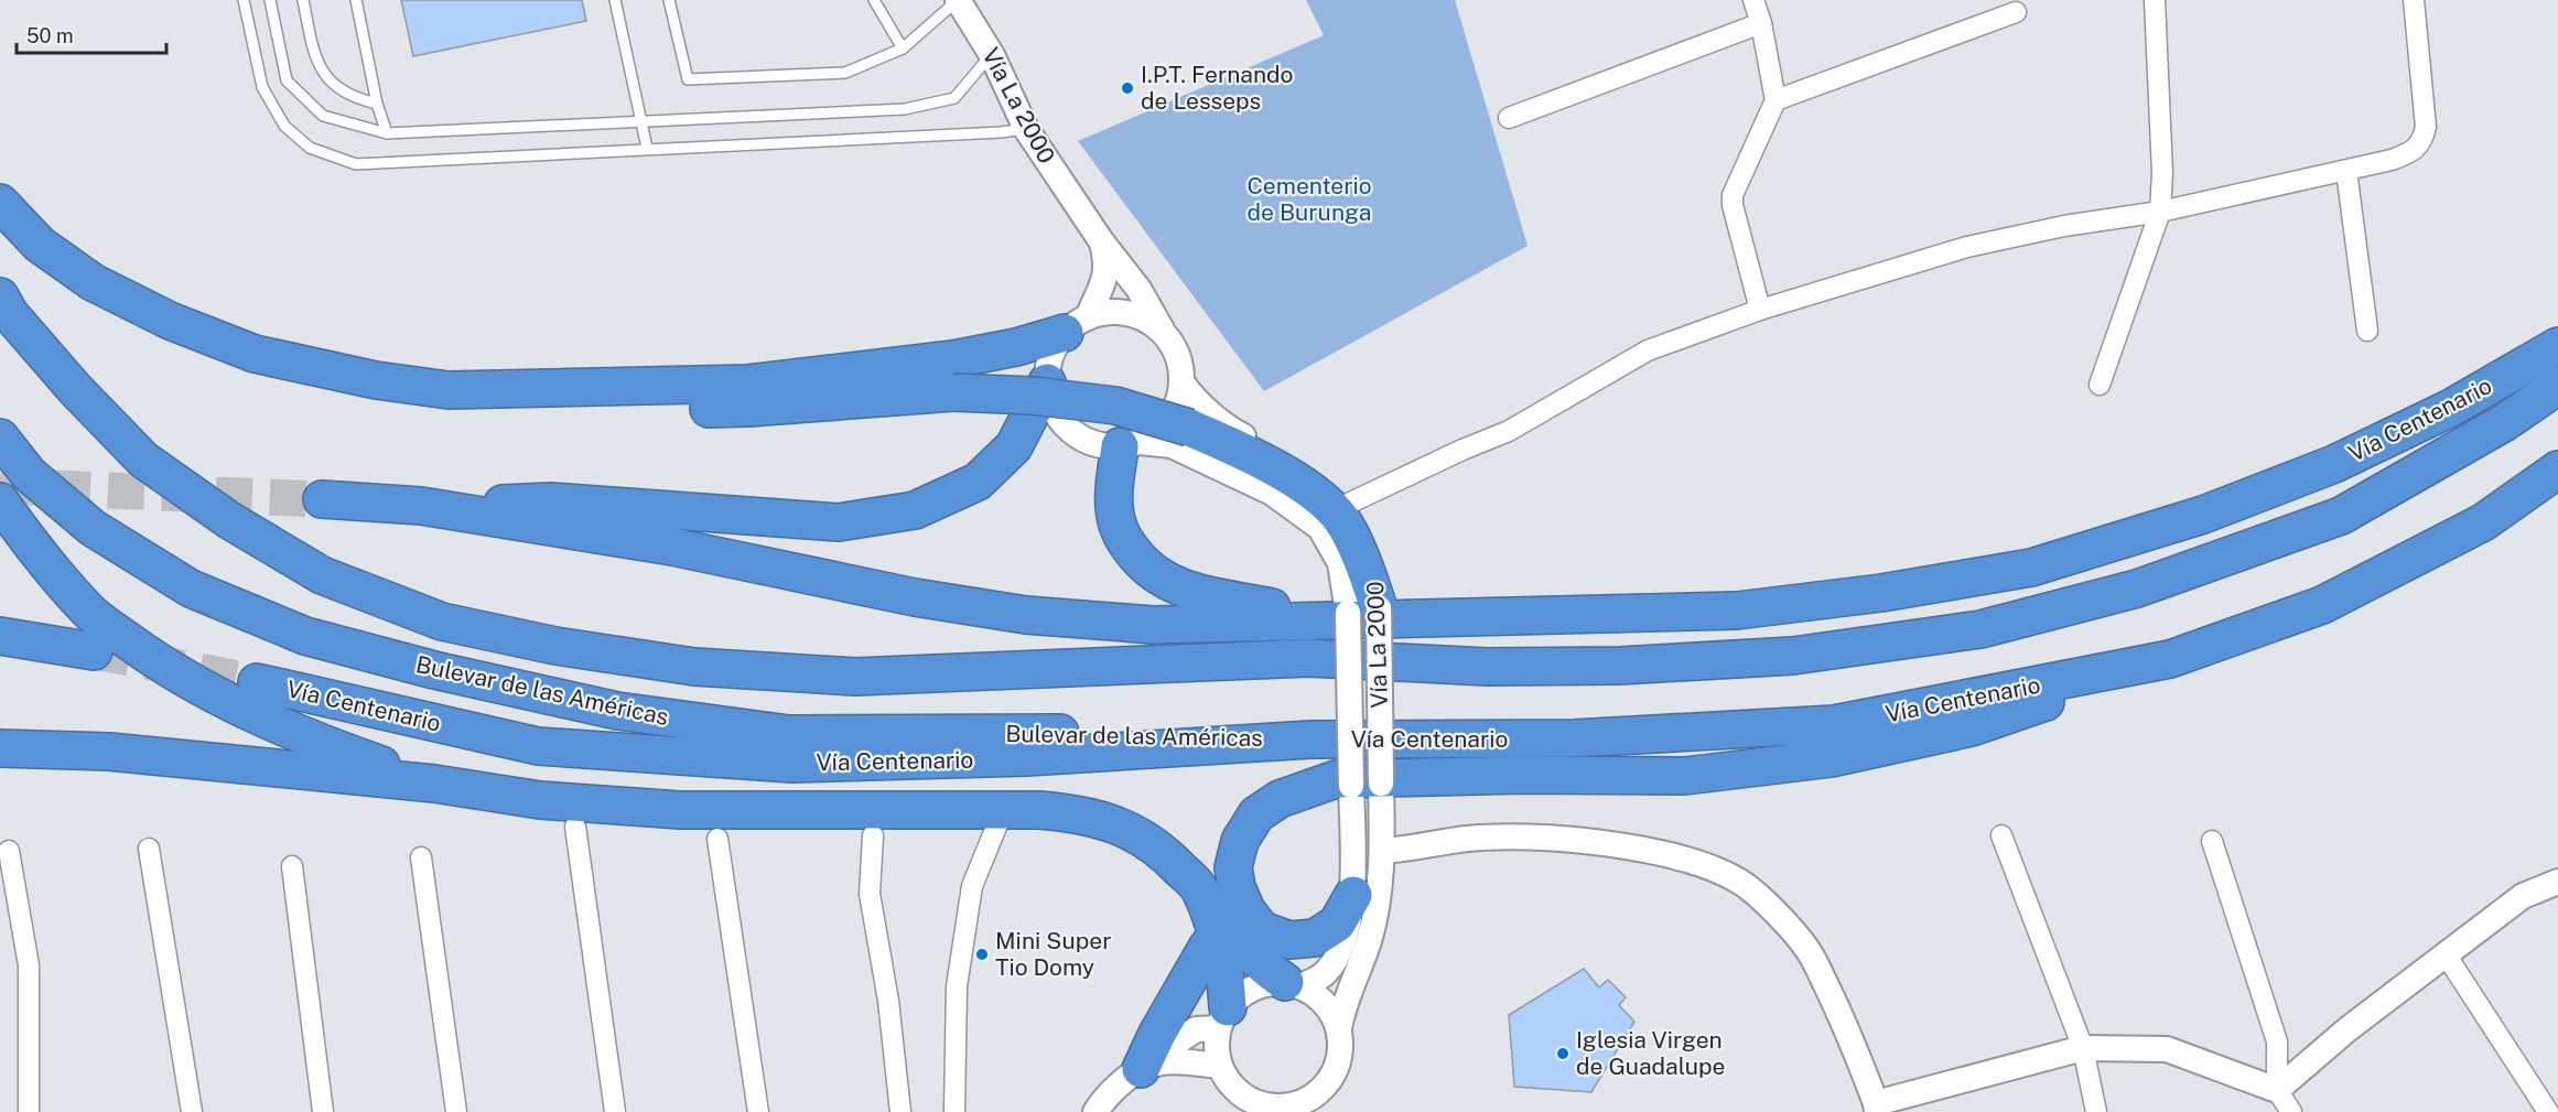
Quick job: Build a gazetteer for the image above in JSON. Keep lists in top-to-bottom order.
{
  "streets": {
    "highway": ["Vía Centenario", "Bulevar de las Américas"],
    "street": ["Vía La 2000"]
  },
  "crossings": [
    ["Vía La 2000", "Vía Centenario"],
    ["Vía Centenario", "Bulevar de las Américas"]
  ],
  "parks": ["Cementerio de Burunga"],
  "places": ["I.P.T. Fernando de Lesseps", "Mini Super Tio Domy", "Iglesia Virgen de Guadalupe"],
  "scale_bar": "50 m"
}
